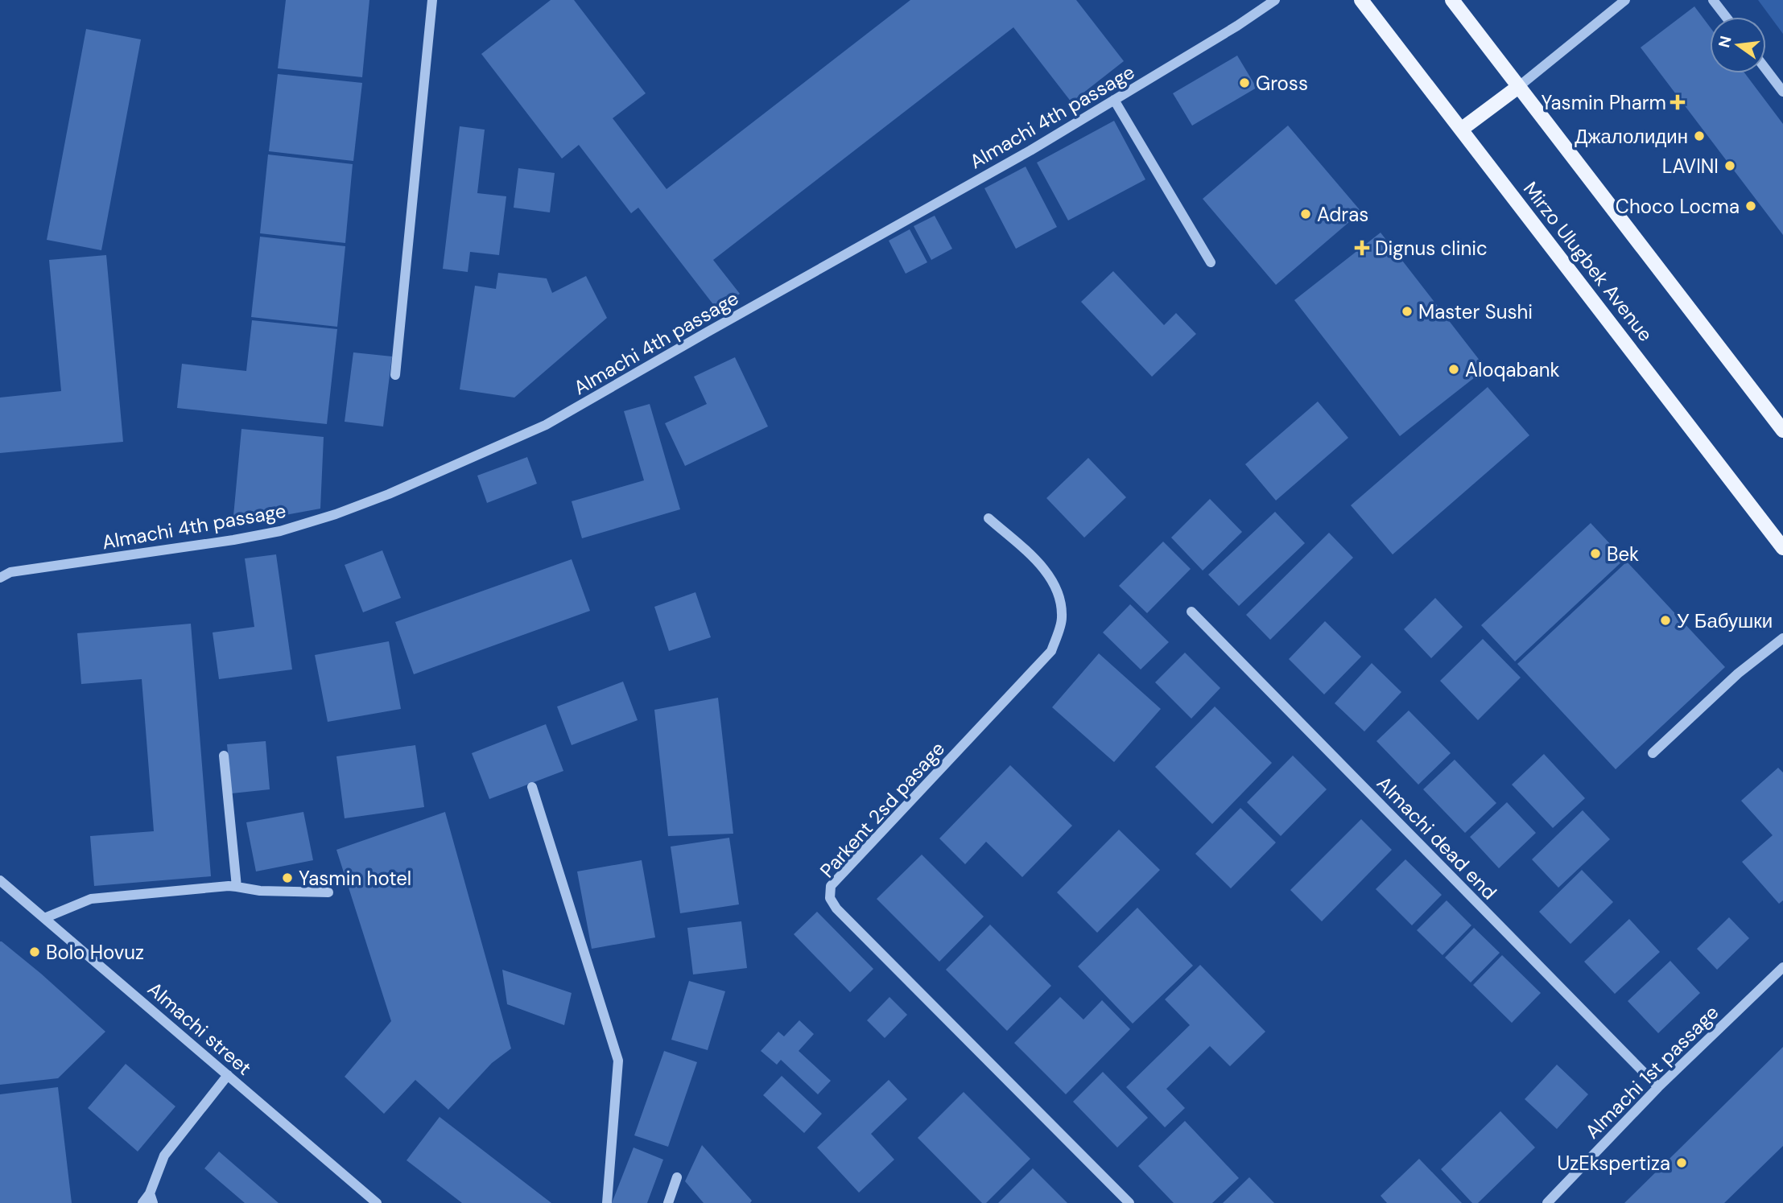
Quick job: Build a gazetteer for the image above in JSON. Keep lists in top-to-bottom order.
{
  "streets": {
    "main road": ["Mirzo Ulugbek Avenue"],
    "street": [
      "Almachi 4th passage",
      "Parkent 2sd pasage",
      "Almachi dead end",
      "Almachi street",
      "Almachi 1st passage"
    ]
  },
  "crossings": [
    ["Almachi dead end", "Almachi 1st passage"]
  ],
  "places": {
    "other": [
      "Gross",
      "Джалолидин",
      "LAVINI",
      "Choco Locma",
      "Adras",
      "Master Sushi",
      "Aloqabank",
      "Bek",
      "У Бабушки",
      "Yasmin hotel",
      "Bolo Hovuz",
      "UzEkspertiza"
    ],
    "health": ["Yasmin Pharm", "Dignus clinic"]
  },
  "north": "left"
}
